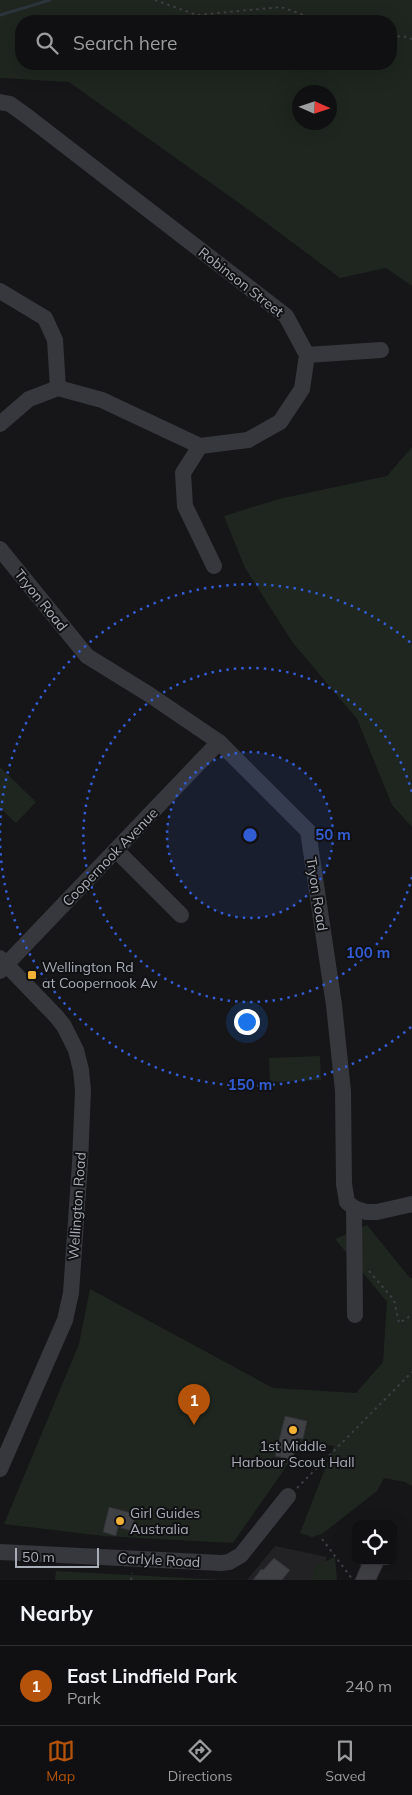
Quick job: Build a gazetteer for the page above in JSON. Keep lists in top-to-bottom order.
{
  "streets": {
    "street": [
      "Robinson Street",
      "Tryon Road",
      "Coopernook Avenue",
      "Wellington Road",
      "Carlyle Road"
    ]
  },
  "crossings": [
    ["Tryon Road", "Coopernook Avenue"],
    ["Coopernook Avenue", "Wellington Road"]
  ],
  "places": {
    "transit": ["Wellington Rd at Coopernook Av"],
    "other": ["1st Middle Harbour Scout Hall", "Girl Guides Australia"]
  },
  "scale_bar": "50 m",
  "north": "right",
  "page": {
    "search": "Search here",
    "pins": "1",
    "scale": "50 m",
    "heading": "Nearby",
    "list": [
      {
        "mark": "1",
        "name": "East Lindfield Park",
        "note": "Park",
        "value": "240 m"
      }
    ],
    "nav": ["Map", "Directions", "Saved"]
  },
  "rings": ["50 m", "100 m", "150 m"]
}
